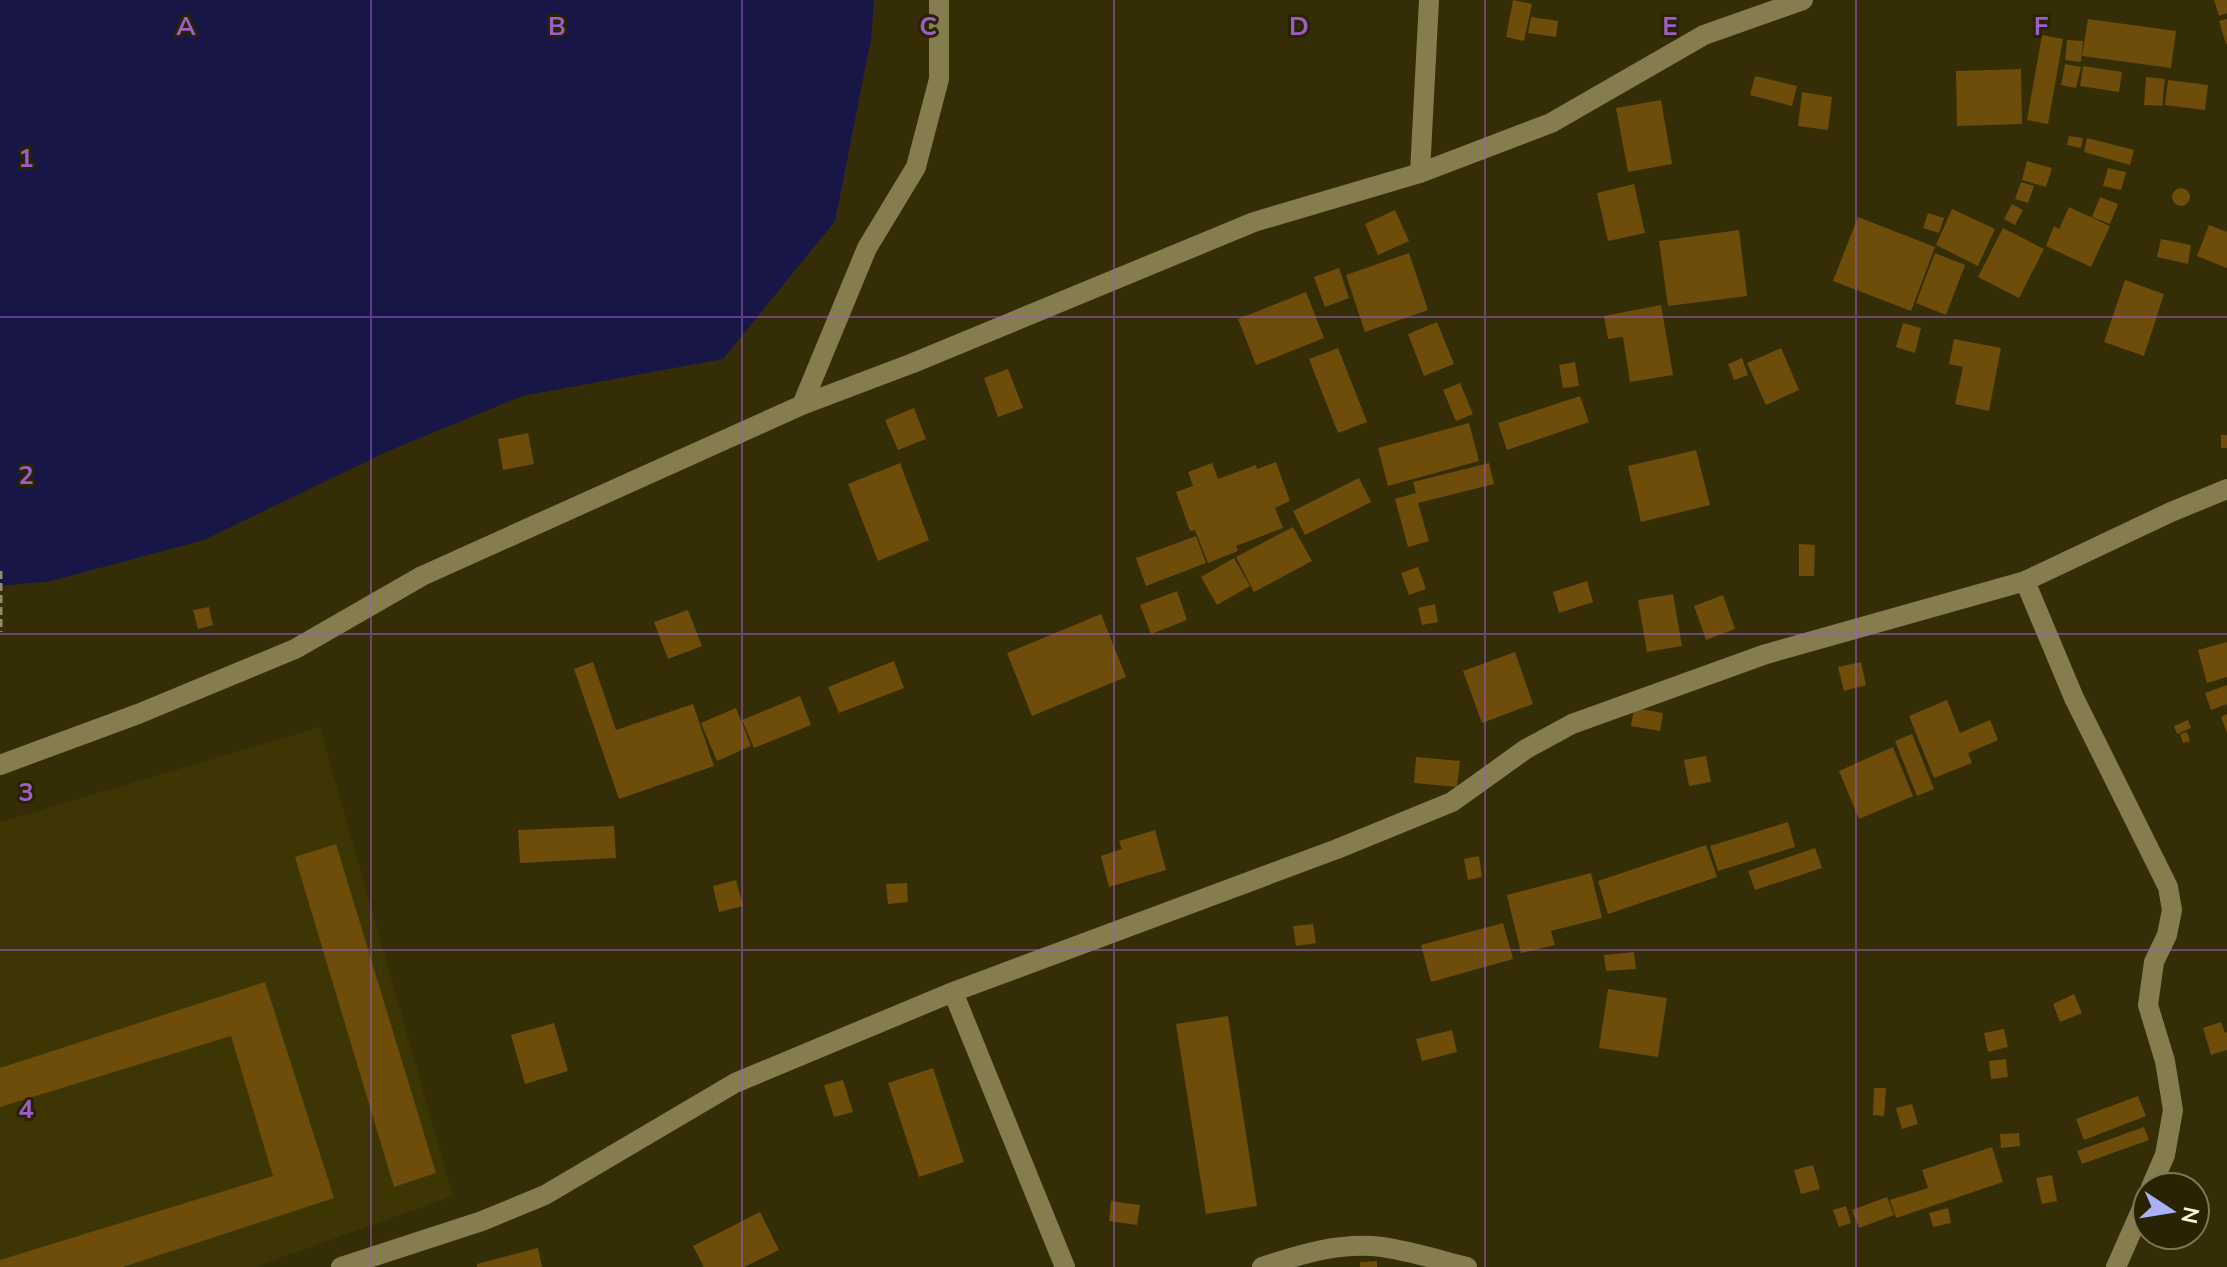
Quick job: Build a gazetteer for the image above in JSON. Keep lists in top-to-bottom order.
{
  "north": "right",
  "grid": {
    "columns": [
      "A",
      "B",
      "C",
      "D",
      "E",
      "F"
    ],
    "rows": [
      "1",
      "2",
      "3",
      "4"
    ]
  }
}
